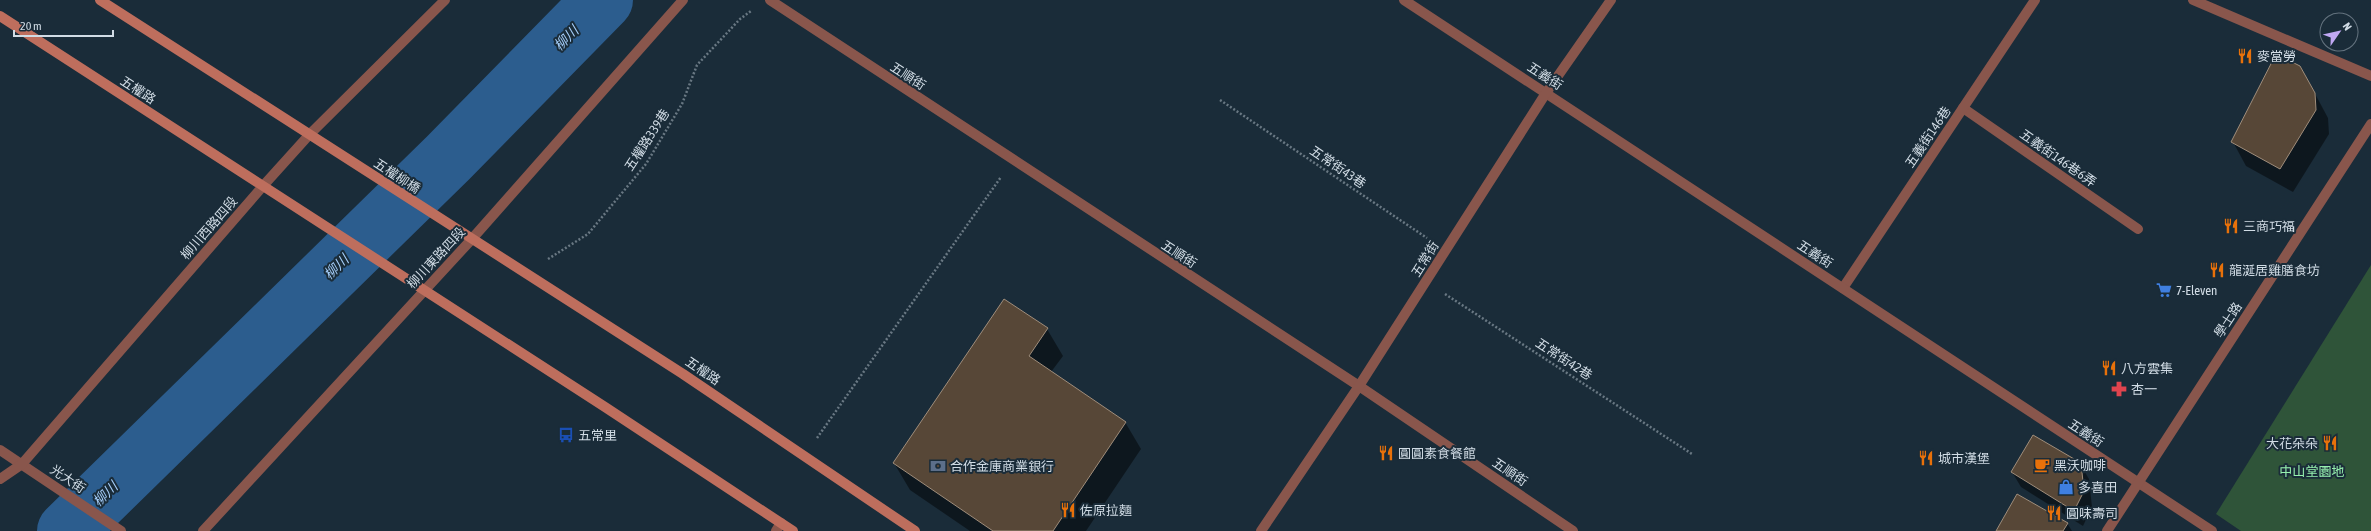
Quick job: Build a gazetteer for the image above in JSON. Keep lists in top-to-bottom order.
{
  "streets": {
    "main road": ["五權路", "五權柳橋"],
    "street": [
      "五順街",
      "五義街",
      "五義街146巷",
      "五義街146巷6弄",
      "柳川西路四段",
      "柳川東路四段",
      "五常街",
      "學士路",
      "光大街"
    ],
    "path": ["五權路339巷", "五常街43巷", "五常街42巷"]
  },
  "crossings": [
    ["五順街", "五常街"],
    ["五義街", "五義街146巷"],
    ["五義街", "五常街"],
    ["五義街", "學士路"],
    ["五權路", "五權路339巷"],
    ["五權路", "五權柳橋"],
    ["五權路", "柳川西路四段"],
    ["五權路", "柳川東路四段"],
    ["五義街146巷", "五義街146巷6弄"],
    ["五常街43巷", "五常街"],
    ["五權柳橋", "柳川西路四段"],
    ["五權柳橋", "柳川東路四段"],
    ["柳川西路四段", "光大街"],
    ["五常街", "五常街42巷"]
  ],
  "water": ["柳川"],
  "parks": ["中山堂園地"],
  "places": {
    "restaurant": [
      "麥當勞",
      "三商巧福",
      "龍涎居雞膳食坊",
      "八方雲集",
      "大花朵朵",
      "圓圓素食餐館",
      "城市漢堡",
      "佐原拉麵",
      "圓味壽司"
    ],
    "supermarket": ["7-Eleven"],
    "pharmacy": ["杏一"],
    "bus stop": ["五常里"],
    "cafe": ["黑沃咖啡"],
    "bank": ["合作金庫商業銀行"],
    "shop": ["多喜田"]
  },
  "scale_bar": "20 m",
  "north": "top right"
}
